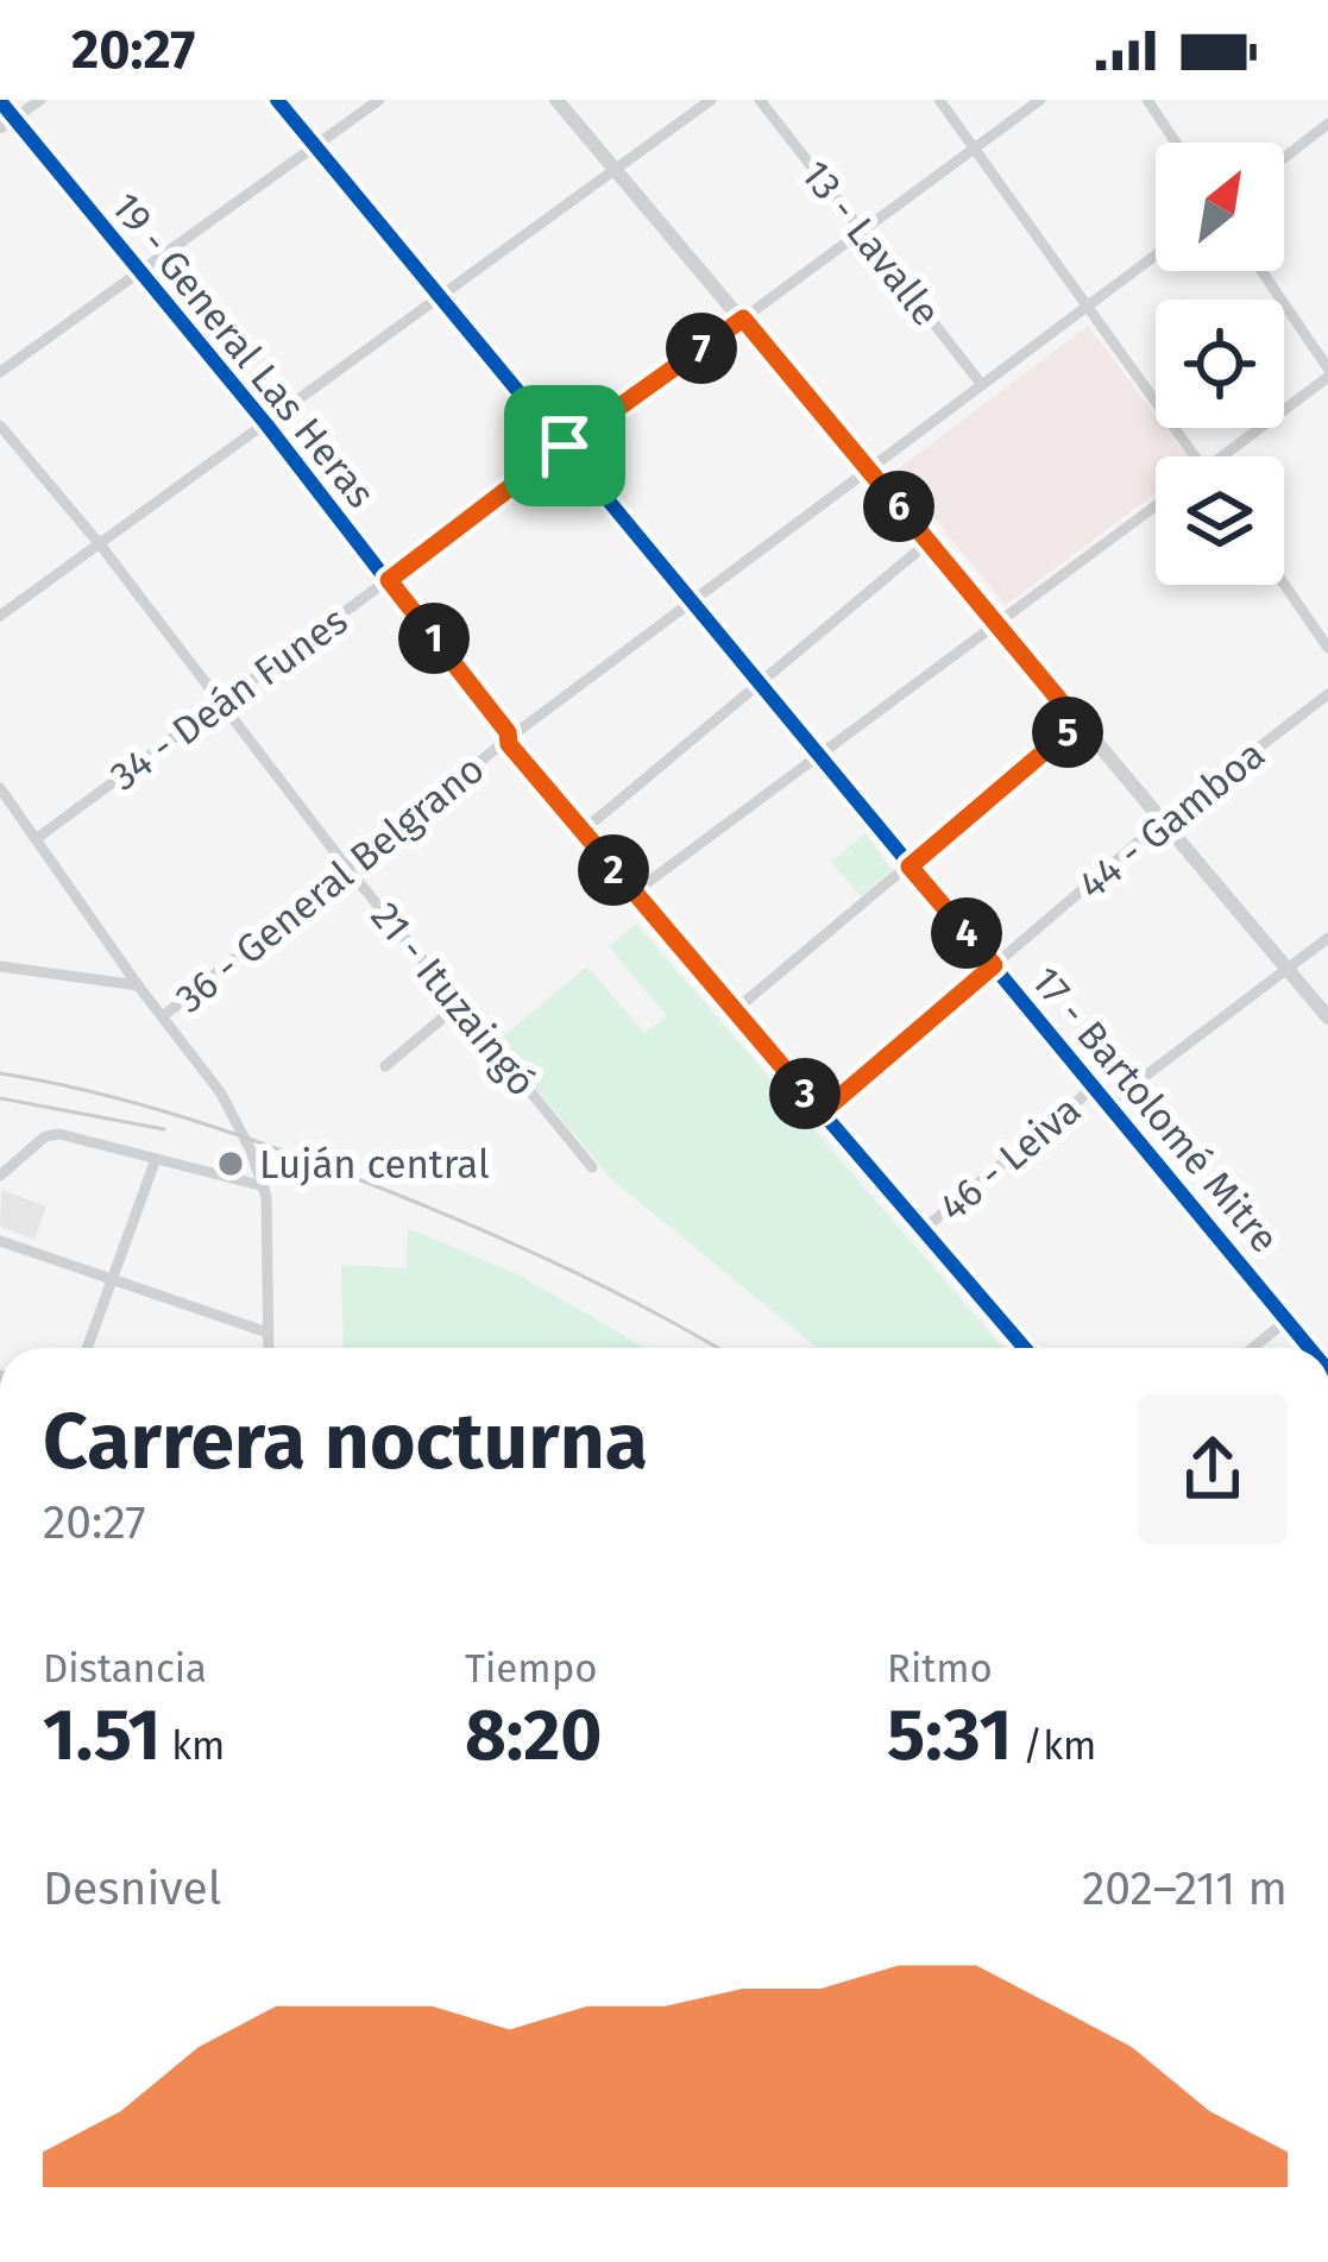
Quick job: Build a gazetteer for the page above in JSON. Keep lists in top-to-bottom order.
{
  "streets": {
    "street": [
      "13 - Lavalle",
      "19 - General Las Heras",
      "34 - Deán Funes",
      "44 - Gamboa",
      "36 - General Belgrano",
      "21 - Ituzaingó",
      "17 - Bartolomé Mitre",
      "46 - Leiva"
    ]
  },
  "crossings": [
    ["13 - Lavalle", "34 - Deán Funes"],
    ["13 - Lavalle", "36 - General Belgrano"],
    ["19 - General Las Heras", "34 - Deán Funes"],
    ["19 - General Las Heras", "44 - Gamboa"],
    ["19 - General Las Heras", "36 - General Belgrano"],
    ["19 - General Las Heras", "46 - Leiva"],
    ["34 - Deán Funes", "21 - Ituzaingó"],
    ["34 - Deán Funes", "17 - Bartolomé Mitre"],
    ["44 - Gamboa", "17 - Bartolomé Mitre"],
    ["36 - General Belgrano", "21 - Ituzaingó"],
    ["36 - General Belgrano", "17 - Bartolomé Mitre"],
    ["17 - Bartolomé Mitre", "46 - Leiva"]
  ],
  "places": ["Luján central"],
  "north": "top right",
  "page": {
    "status": "20:27",
    "pins": [
      "7",
      "6",
      "1",
      "5",
      "2",
      "4",
      "3"
    ],
    "heading": ["Carrera nocturna", "20:27"],
    "stats": [
      ["Distancia", "1.51 km"],
      ["Tiempo", "8:20"],
      ["Ritmo", "5:31 /km"]
    ],
    "chart": ["Desnivel", "202–211 m"]
  }
}
